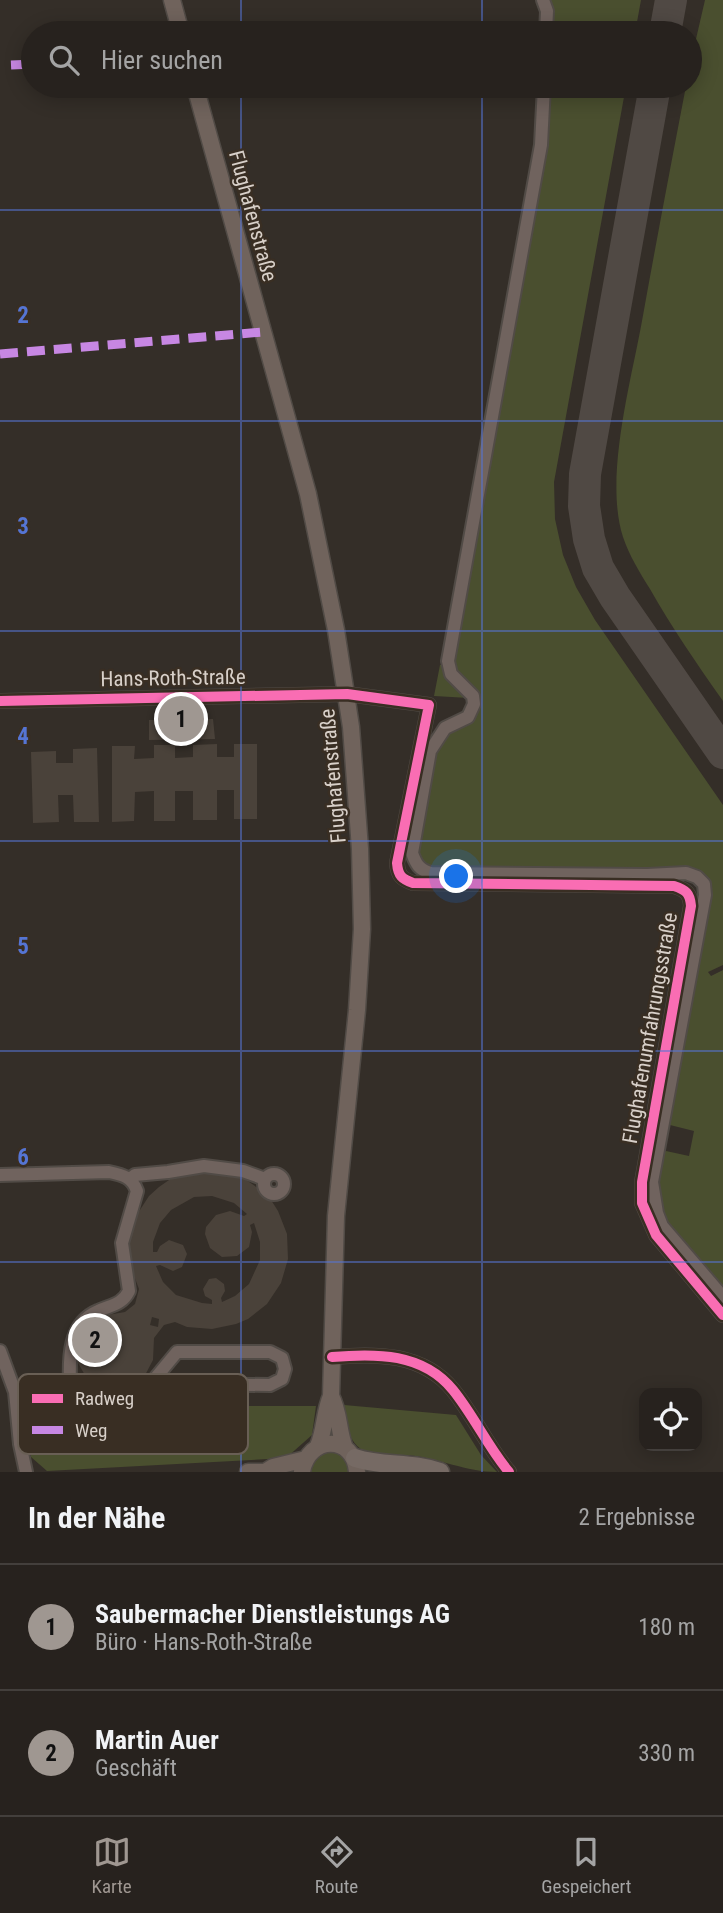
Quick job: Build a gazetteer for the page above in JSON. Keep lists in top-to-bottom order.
{
  "streets": {
    "main road": ["Flughafenstraße"],
    "street": ["Hans-Roth-Straße", "Flughafenumfahrungsstraße"]
  },
  "crossings": [
    ["Flughafenstraße", "Hans-Roth-Straße"],
    ["Flughafenstraße", "Flughafenumfahrungsstraße"],
    ["Hans-Roth-Straße", "Flughafenumfahrungsstraße"]
  ],
  "legend": ["Radweg", "Weg"],
  "page": {
    "search": "Hier suchen",
    "pins": ["1", "2"],
    "heading": ["In der Nähe", "2 Ergebnisse"],
    "list": [
      {
        "mark": "1",
        "name": "Saubermacher Dienstleistungs AG",
        "note": "Büro · Hans-Roth-Straße",
        "value": "180 m"
      },
      {
        "mark": "2",
        "name": "Martin Auer",
        "note": "Geschäft",
        "value": "330 m"
      }
    ],
    "nav": ["Karte", "Route", "Gespeichert"]
  },
  "grid": {
    "rows": [
      "2",
      "3",
      "4",
      "5",
      "6"
    ]
  }
}
